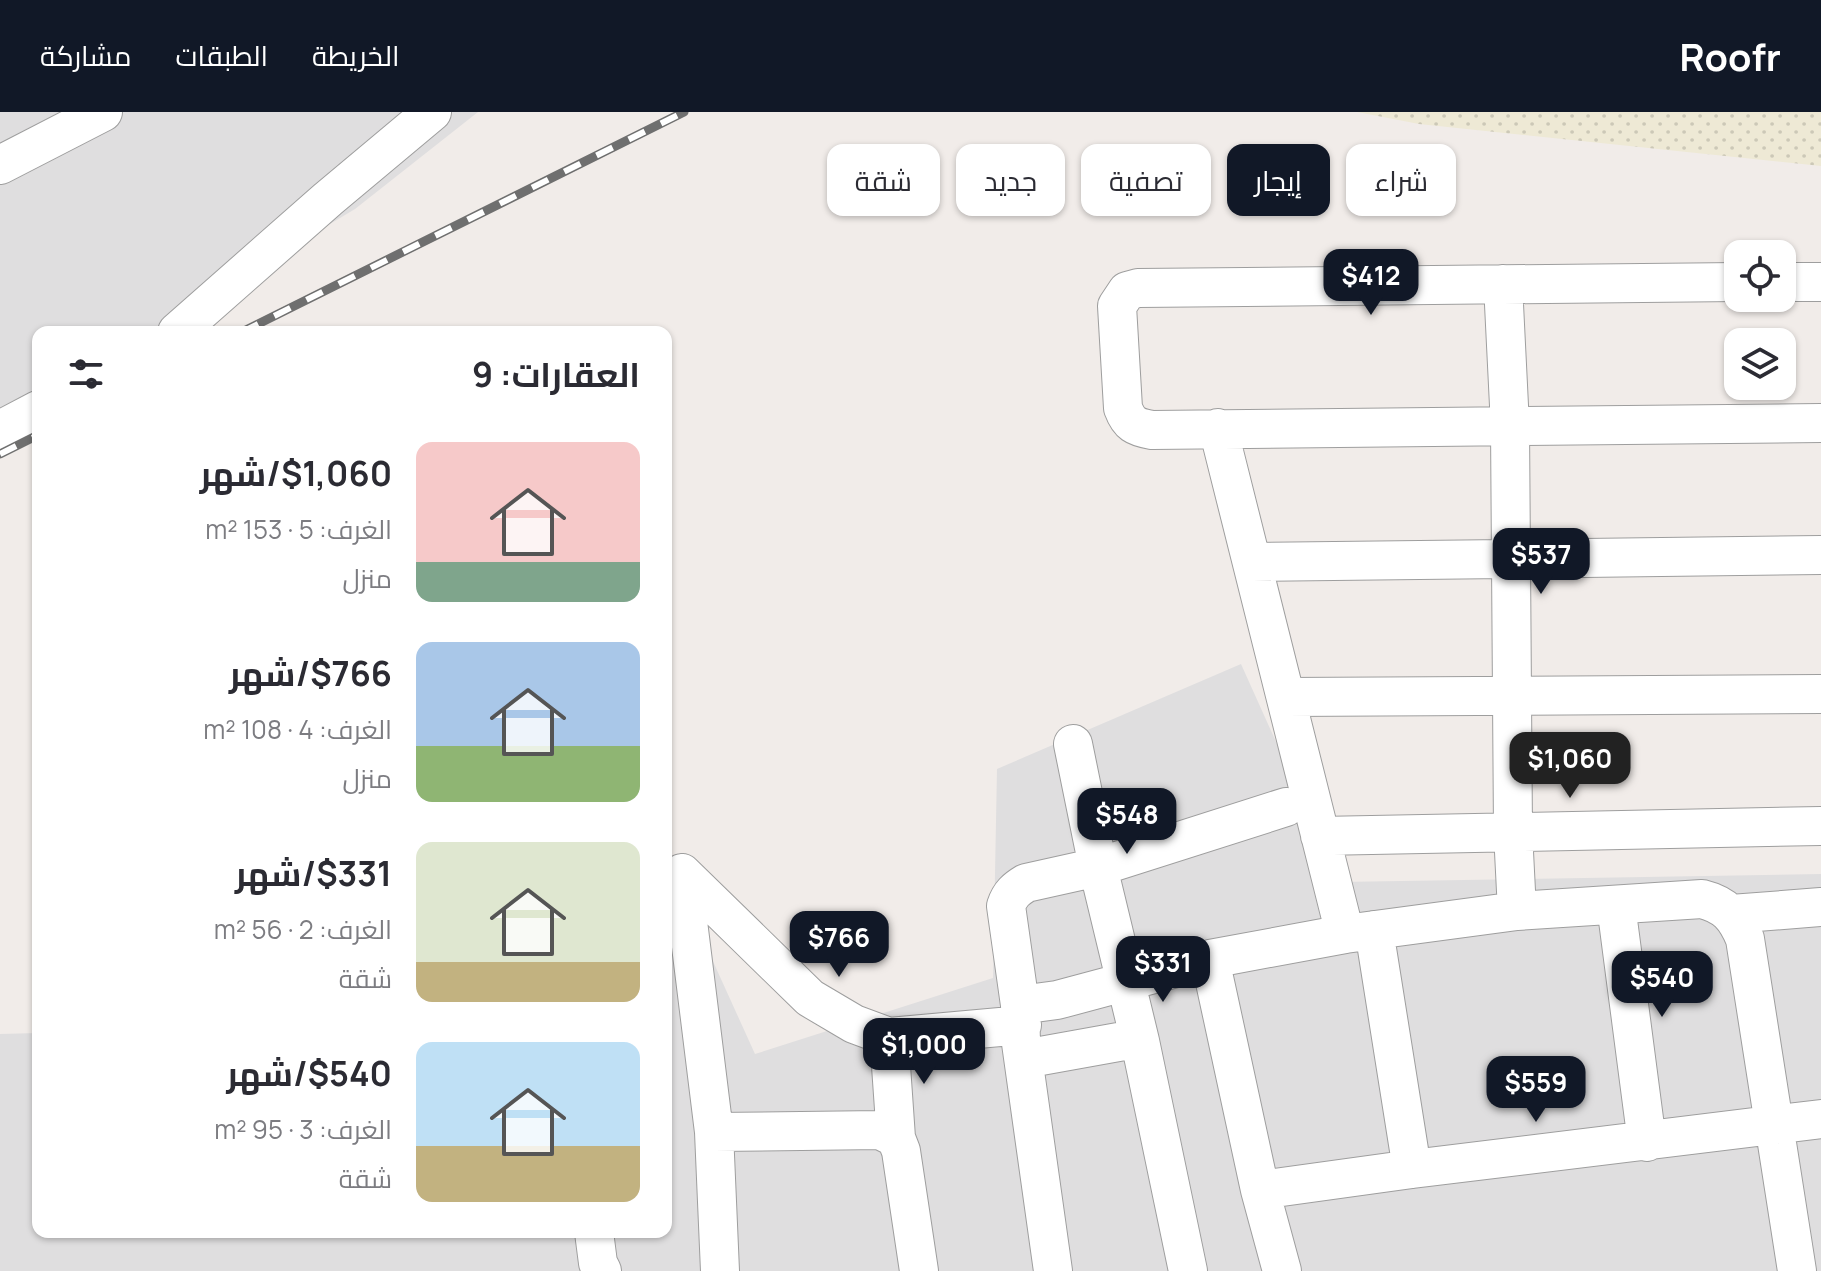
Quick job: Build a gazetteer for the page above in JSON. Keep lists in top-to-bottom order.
{
  "page": {
    "header": "Roofr",
    "nav": ["الخريطة", "الطبقات", "مشاركة"],
    "chip": [
      "شراء",
      "إيجار",
      "تصفية",
      "جديد",
      "شقة"
    ],
    "price": [
      "$412",
      "$537",
      "$1,060",
      "$548",
      "$766",
      "$331",
      "$540",
      "$1,000",
      "$559"
    ],
    "heading": "العقارات: 9",
    "list": [
      {
        "name": "$1,060/شهر",
        "note": "الغرف: 5 · 153 m² · منزل"
      },
      {
        "name": "$766/شهر",
        "note": "الغرف: 4 · 108 m² · منزل"
      },
      {
        "name": "$331/شهر",
        "note": "الغرف: 2 · 56 m² · شقة"
      },
      {
        "name": "$540/شهر",
        "note": "الغرف: 3 · 95 m² · شقة"
      }
    ]
  }
}
